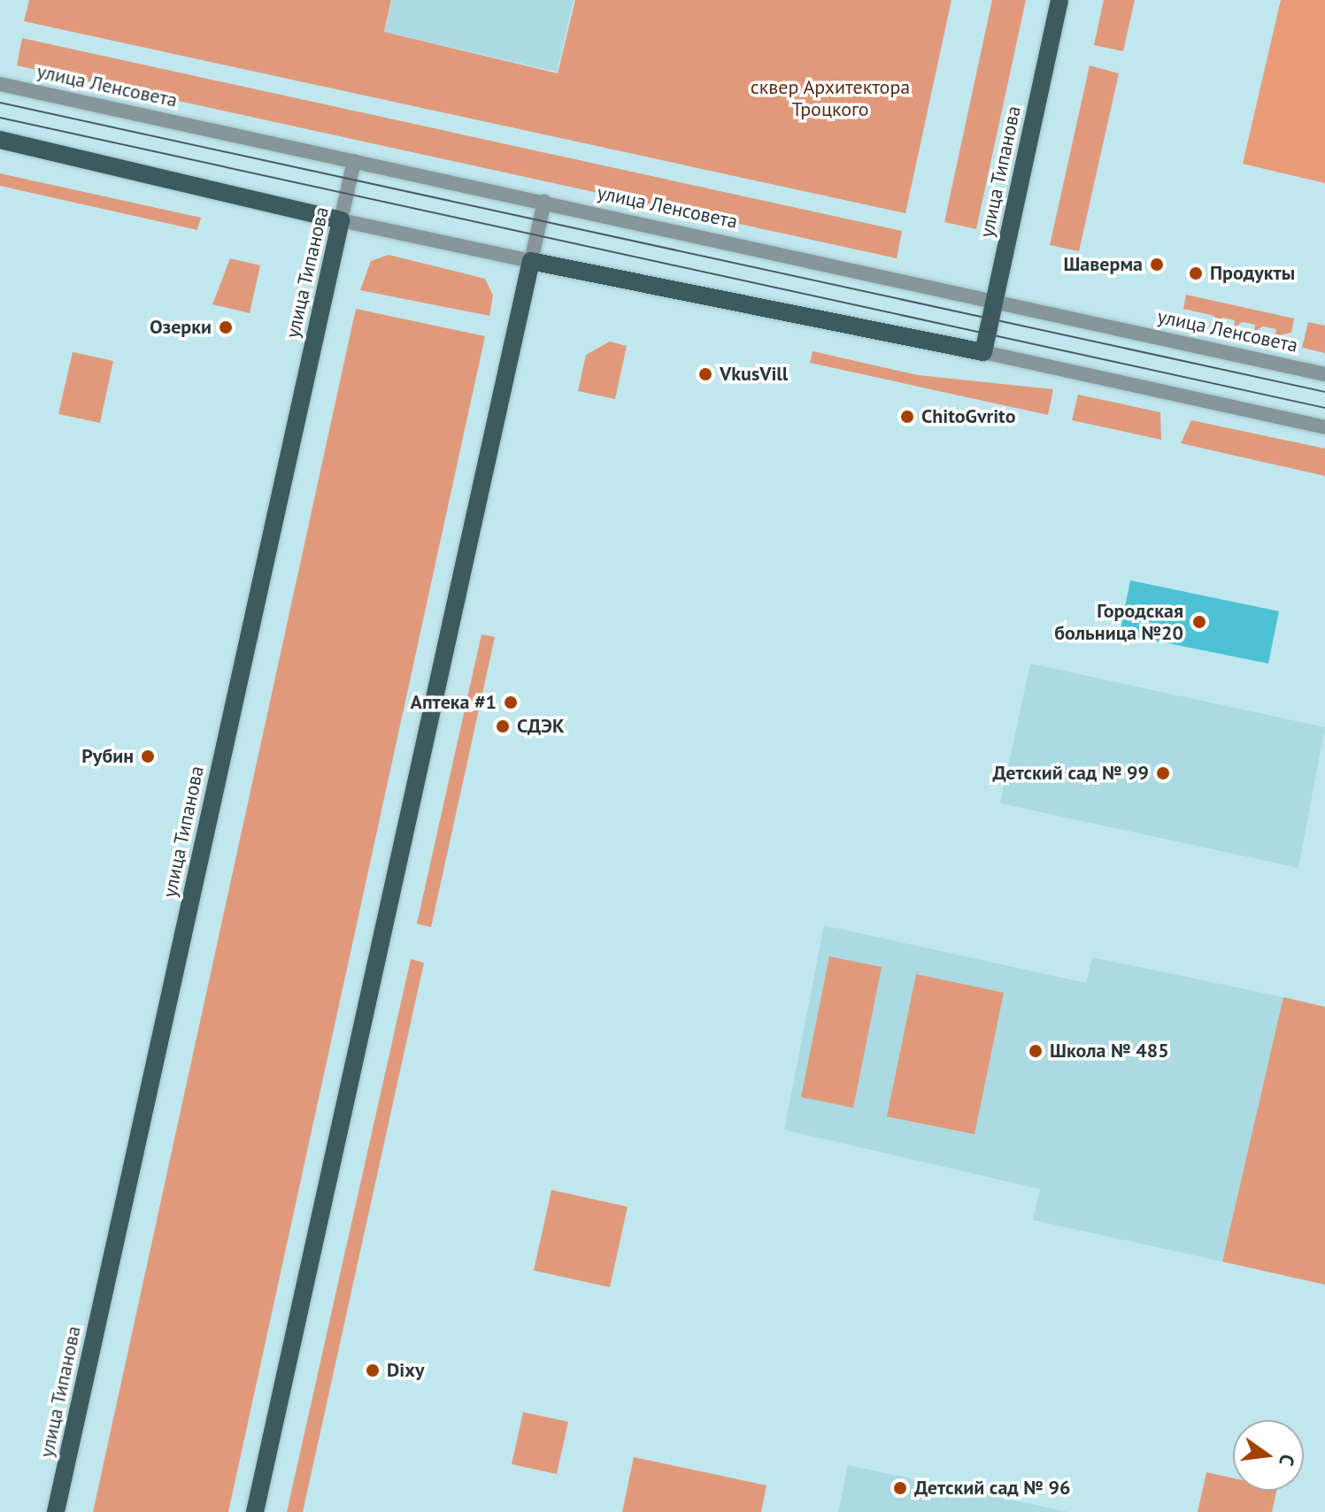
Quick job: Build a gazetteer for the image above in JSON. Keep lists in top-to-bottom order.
{
  "streets": {
    "main road": ["улица Типанова"],
    "street": ["улица Ленсовета"]
  },
  "crossings": [
    ["улица Ленсовета", "улица Типанова"]
  ],
  "parks": ["сквер Архитектора Троцкого"],
  "places": [
    "Шаверма",
    "Продукты",
    "Озерки",
    "VkusVill",
    "ChitoGvrito",
    "Городская больница №20",
    "Аптека #1",
    "СДЭК",
    "Рубин",
    "Детский сад № 99",
    "Школа № 485",
    "Dixy",
    "Детский сад № 96"
  ],
  "north": "right"
}
